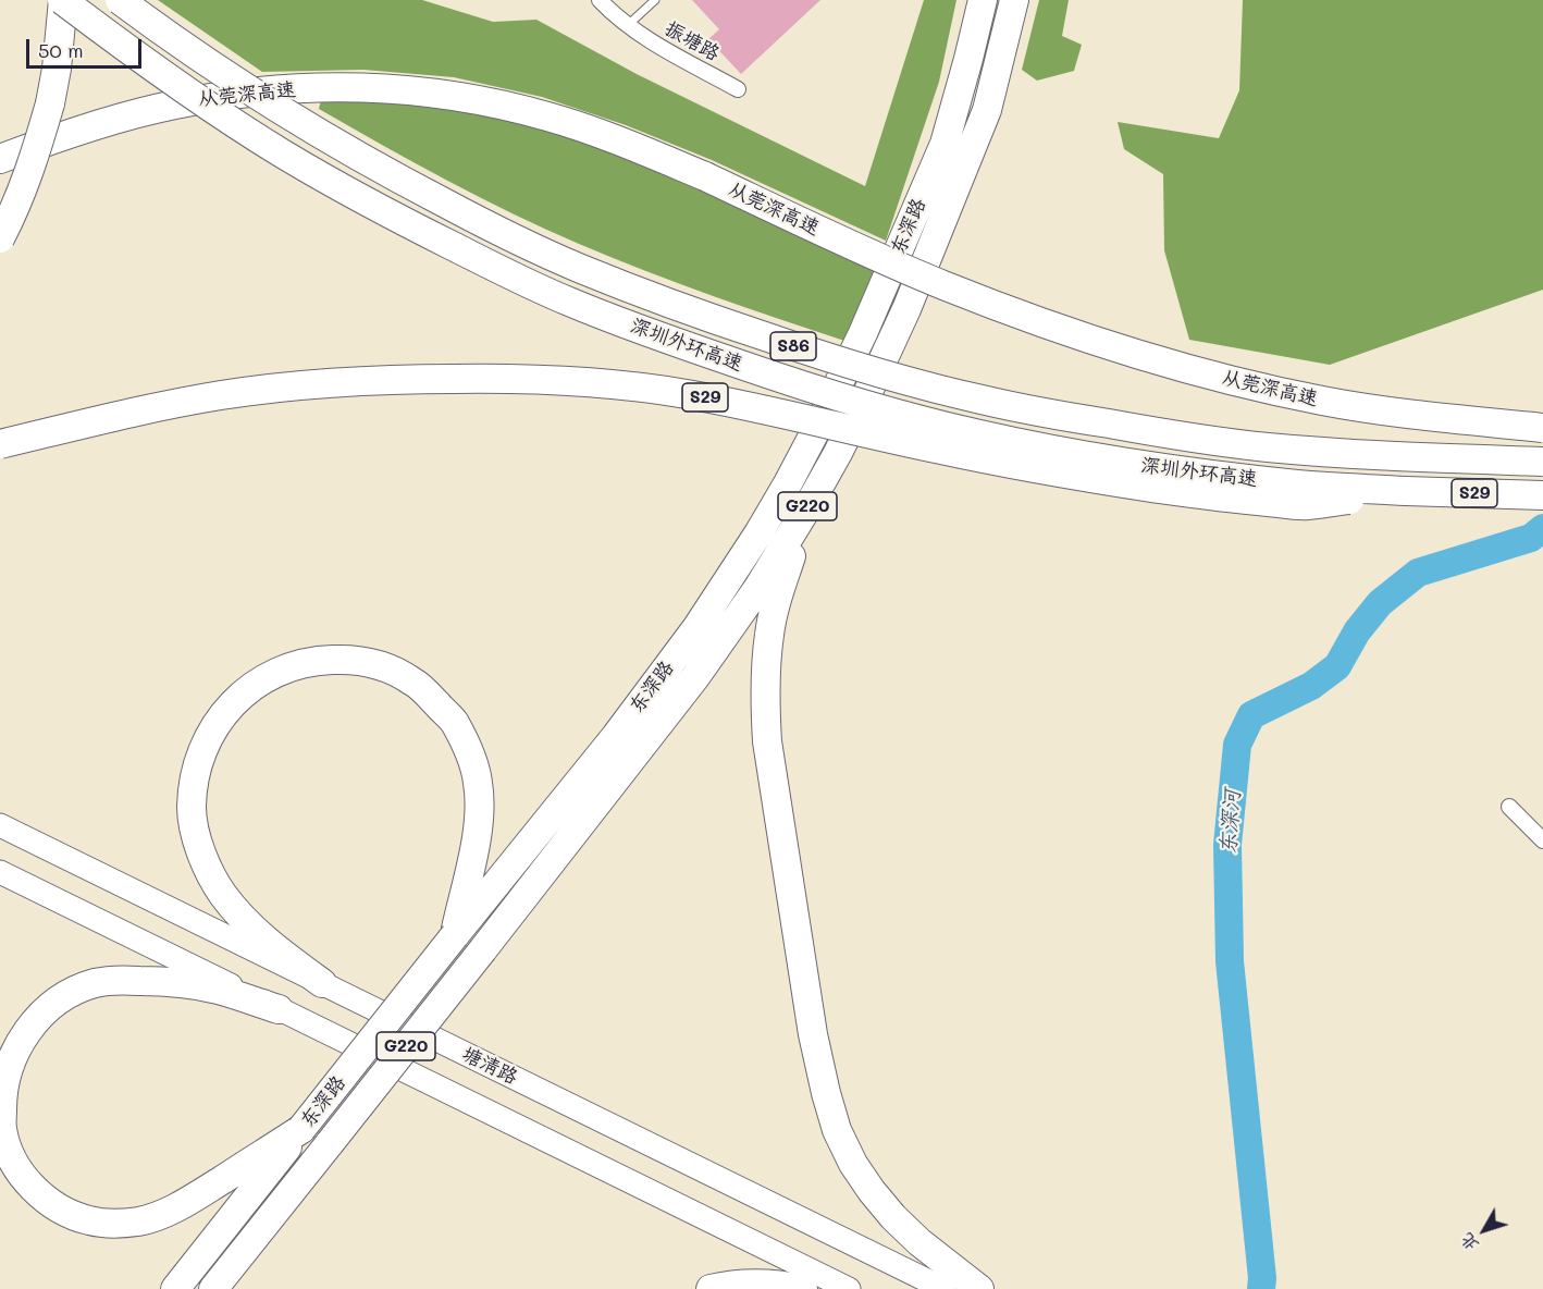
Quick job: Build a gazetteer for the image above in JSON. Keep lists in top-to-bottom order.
{
  "streets": {
    "highway": [
      "从莞深高速",
      "东深路",
      "深圳外环高速",
      "S86",
      "S29",
      "G220"
    ],
    "main road": ["塘清路"],
    "street": ["振塘路"]
  },
  "crossings": [
    ["深圳外环高速", "S29"]
  ],
  "water": ["东深河"],
  "scale_bar": "50 m",
  "north": "bottom left"
}
